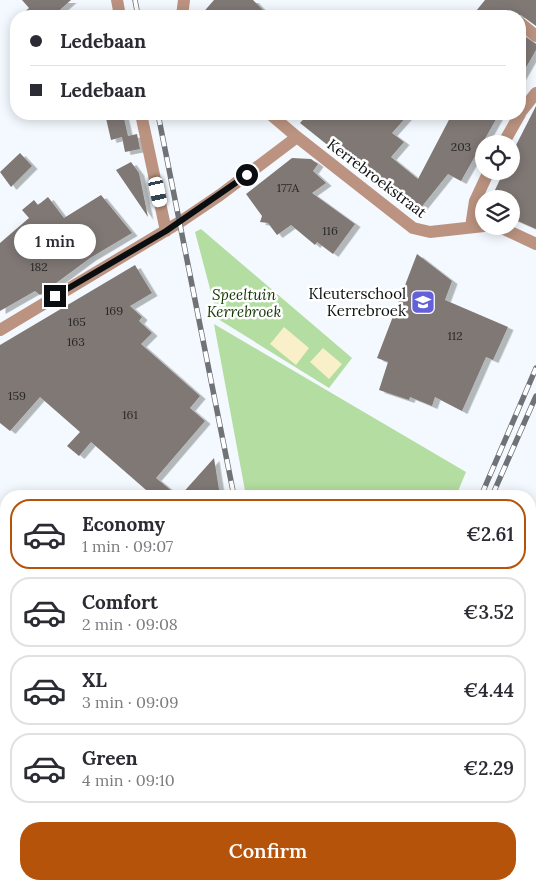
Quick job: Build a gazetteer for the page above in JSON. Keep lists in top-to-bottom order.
{
  "streets": {
    "street": ["Kerrebroekstraat"]
  },
  "parks": ["Speeltuin Kerrebroek"],
  "places": {
    "school or university": ["Kleuterschool Kerrebroek"]
  },
  "house_numbers": [
    "203",
    "177A",
    "116",
    "182",
    "169",
    "165",
    "112",
    "163",
    "159",
    "161"
  ],
  "page": {
    "banner": ["Ledebaan", "Ledebaan"],
    "bubble": "1 min",
    "list": [
      {
        "name": "Economy",
        "note": "1 min · 09:07",
        "value": "€2.61"
      },
      {
        "name": "Comfort",
        "note": "2 min · 09:08",
        "value": "€3.52"
      },
      {
        "name": "XL",
        "note": "3 min · 09:09",
        "value": "€4.44"
      },
      {
        "name": "Green",
        "note": "4 min · 09:10",
        "value": "€2.29"
      }
    ],
    "buttons": "Confirm"
  }
}
